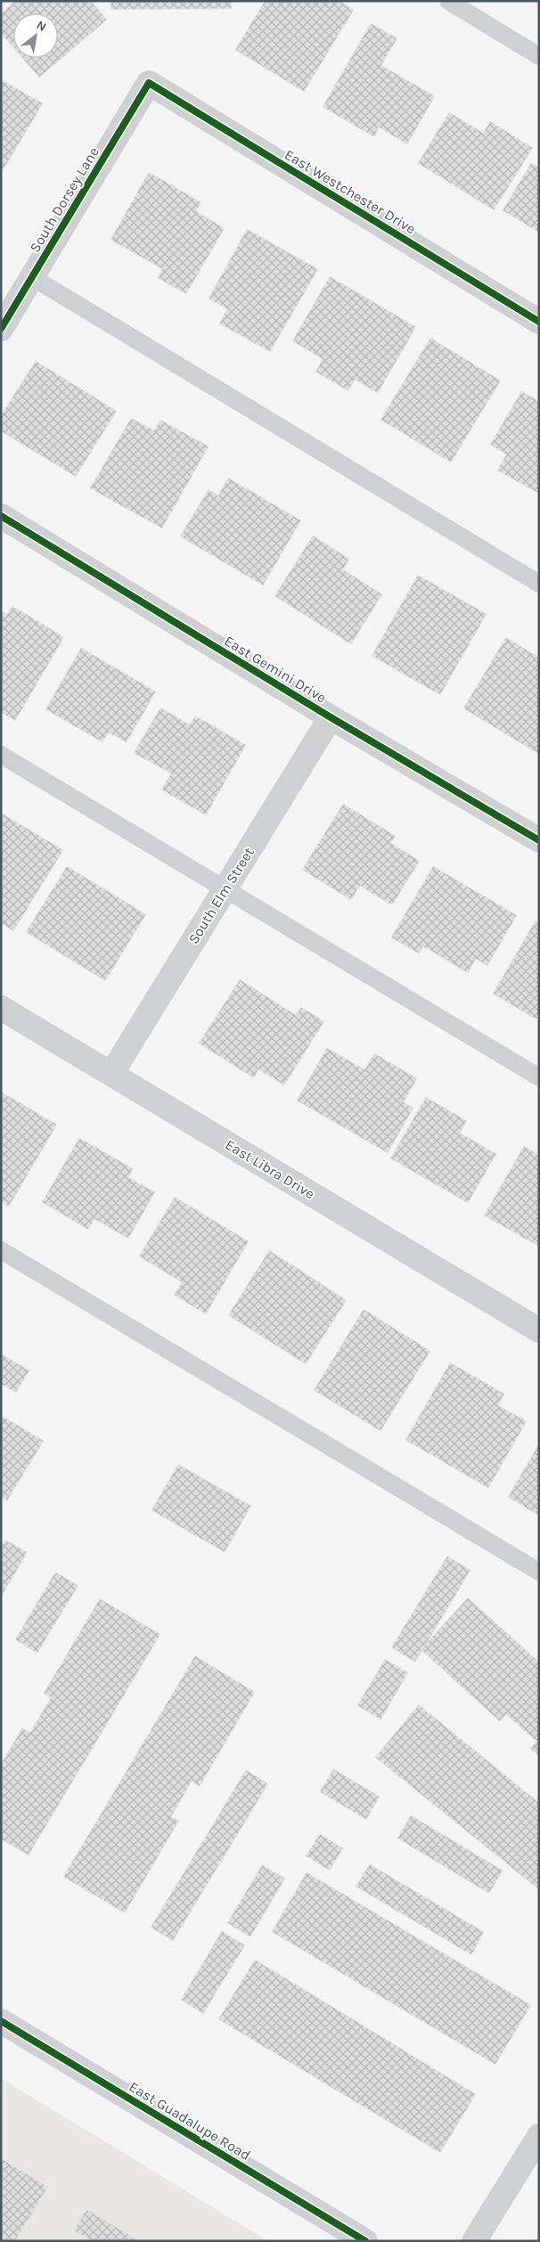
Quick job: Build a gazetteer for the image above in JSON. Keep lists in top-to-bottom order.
{
  "streets": {
    "main road": ["East Guadalupe Road"],
    "street": [
      "East Westchester Drive",
      "South Dorsey Lane",
      "East Gemini Drive",
      "South Elm Street",
      "East Libra Drive"
    ]
  },
  "crossings": [
    ["East Westchester Drive", "South Dorsey Lane"],
    ["East Gemini Drive", "South Elm Street"],
    ["South Elm Street", "East Libra Drive"]
  ],
  "north": "top right"
}
